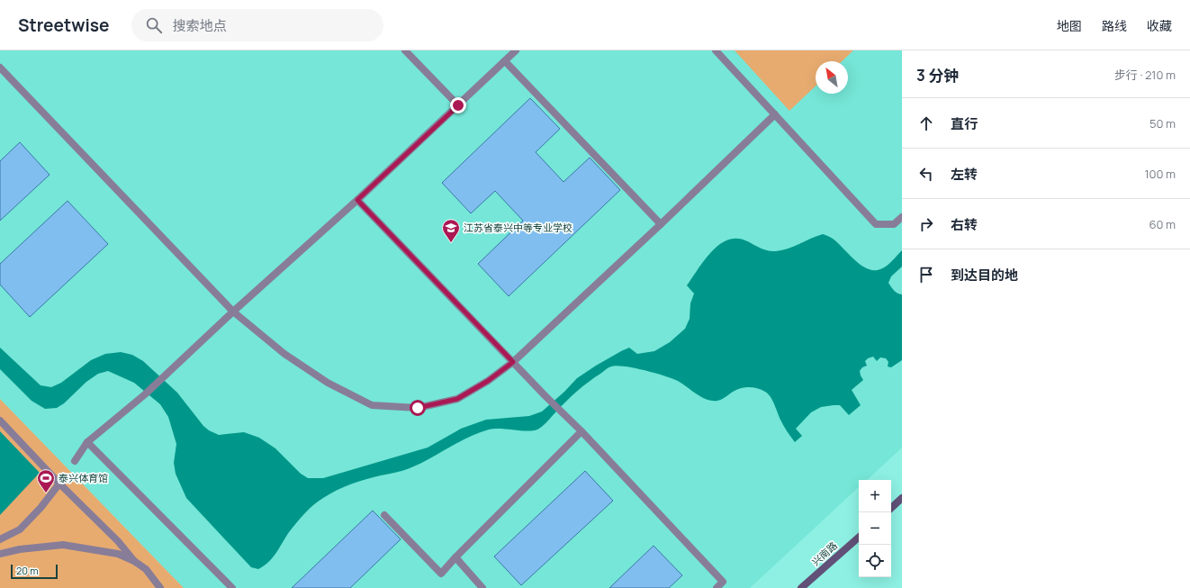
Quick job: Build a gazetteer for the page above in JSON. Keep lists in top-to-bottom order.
{
  "streets": {
    "street": ["兴南路"]
  },
  "places": {
    "school or university": ["江苏省泰兴中等专业学校"],
    "sports": ["泰兴体育馆"]
  },
  "scale_bar": "20 m",
  "north": "top left",
  "page": {
    "header": "Streetwise",
    "search": "搜索地点",
    "nav": ["地图", "路线", "收藏"],
    "heading": ["3 分钟", "步行 · 210 m"],
    "list": [
      ["直行", "50 m"],
      ["左转", "100 m"],
      ["右转", "60 m"],
      "到达目的地"
    ],
    "map_buttons": ["+", "−"],
    "scale": "20 m"
  }
}
